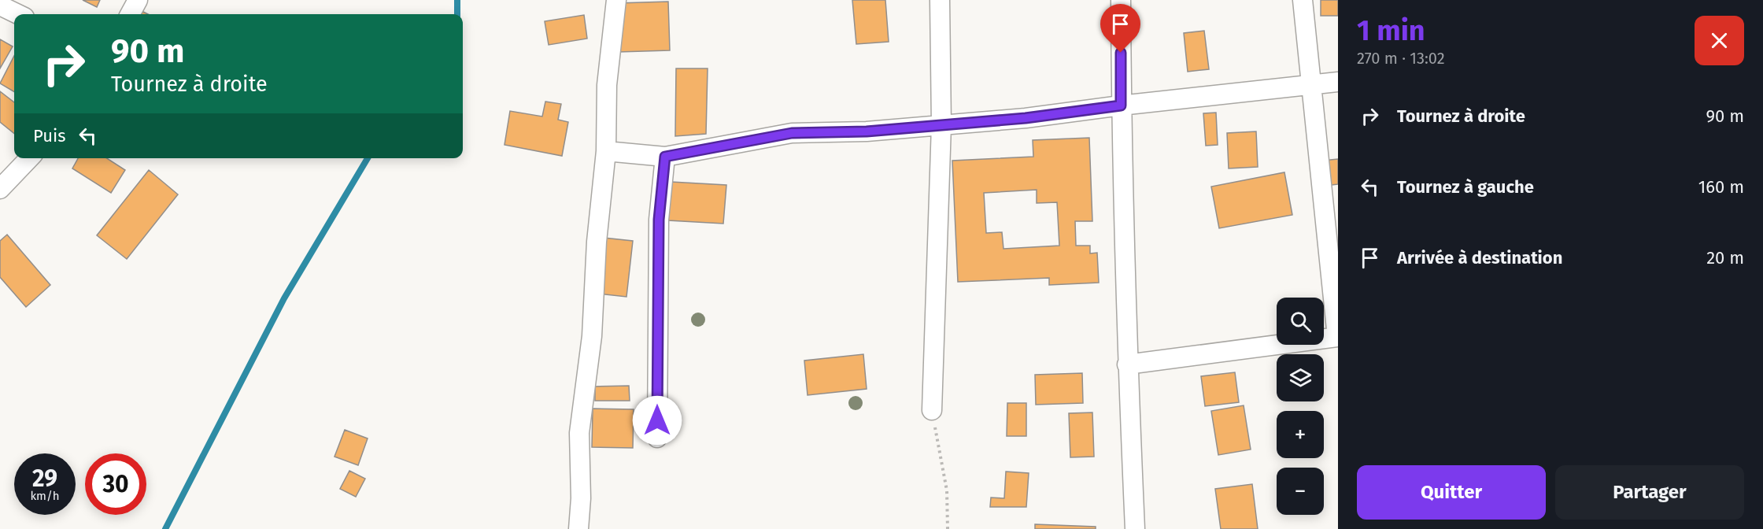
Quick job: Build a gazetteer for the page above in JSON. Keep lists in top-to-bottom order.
{
  "page": {
    "heading": ["1 min", "270 m · 13:02"],
    "turn": ["90 m", "Tournez à droite"],
    "list": [
      {
        "name": "Tournez à droite",
        "value": "90 m"
      },
      {
        "name": "Tournez à gauche",
        "value": "160 m"
      },
      {
        "name": "Arrivée à destination",
        "value": "20 m"
      }
    ],
    "then": "Puis",
    "map_buttons": ["+", "−"],
    "speed": "29 km/h",
    "limit": "30",
    "buttons": ["Quitter", "Partager"]
  }
}
